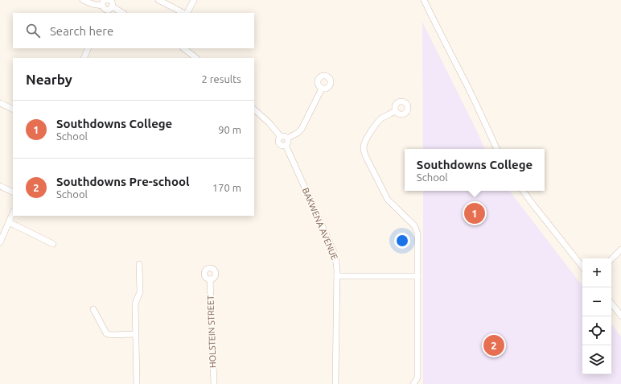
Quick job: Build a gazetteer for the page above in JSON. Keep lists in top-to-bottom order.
{
  "streets": {
    "street": ["BAKWENA AVENUE", "HOLSTEIN STREET"]
  },
  "page": {
    "search": "Search here",
    "heading": ["Nearby", "2 results"],
    "list": [
      {
        "mark": "1",
        "name": "Southdowns College",
        "note": "School",
        "value": "90 m"
      },
      {
        "mark": "2",
        "name": "Southdowns Pre-school",
        "note": "School",
        "value": "170 m"
      }
    ],
    "popup": ["Southdowns College", "School"],
    "pins": ["1", "2"],
    "map_buttons": ["+", "−"]
  }
}
